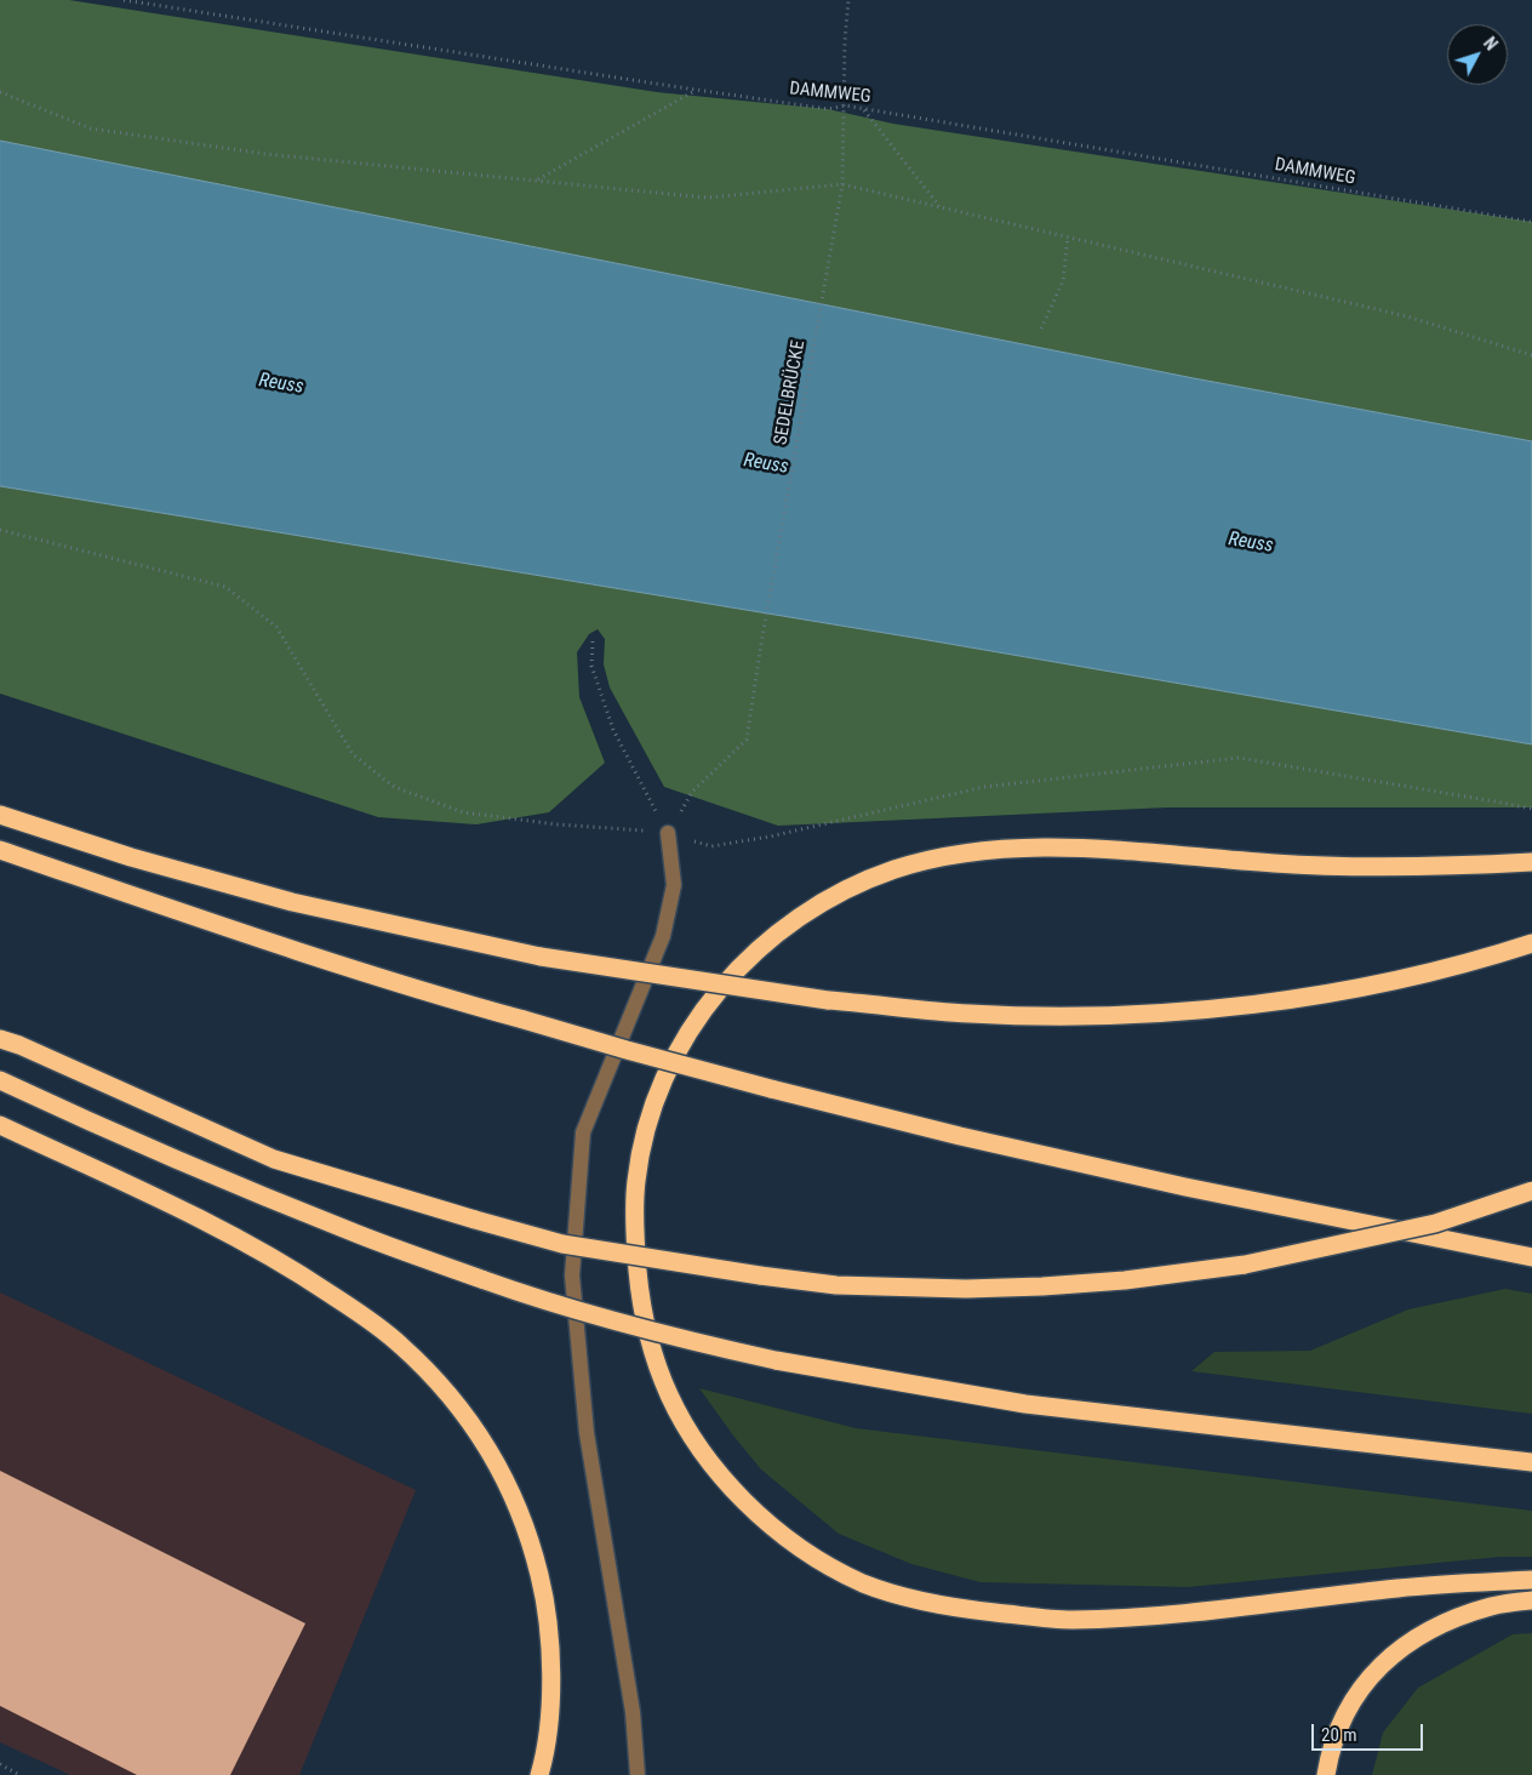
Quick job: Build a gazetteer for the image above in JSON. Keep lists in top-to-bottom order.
{
  "streets": {
    "path": ["DAMMWEG", "SEDELBRÜCKE"]
  },
  "crossings": [
    ["DAMMWEG", "SEDELBRÜCKE"]
  ],
  "water": ["Reuss"],
  "scale_bar": "20 m",
  "north": "top right"
}
